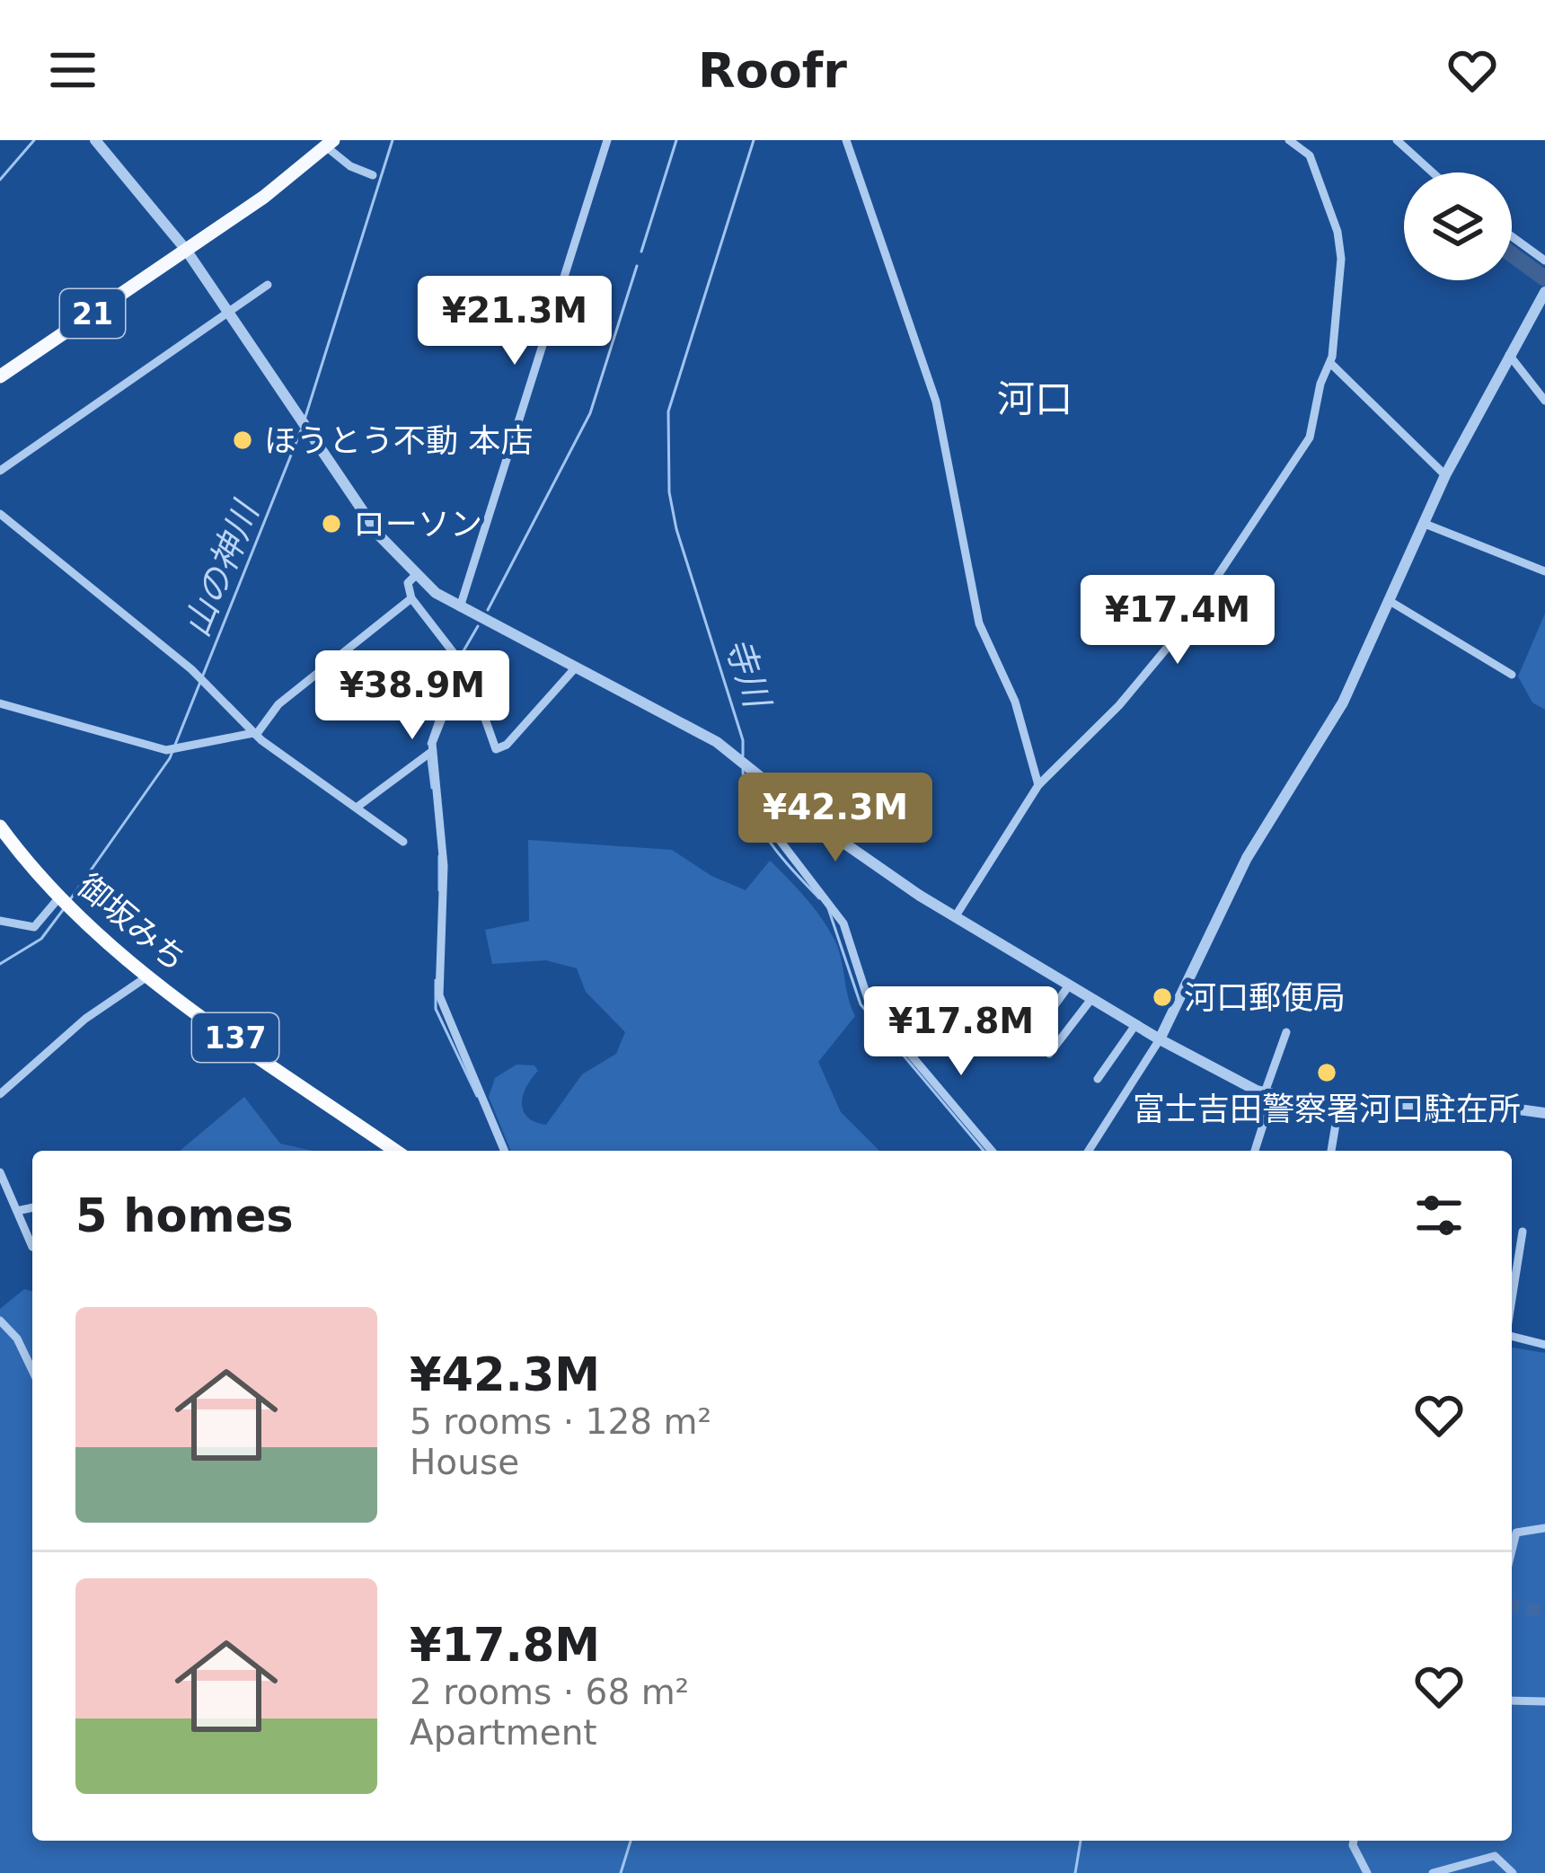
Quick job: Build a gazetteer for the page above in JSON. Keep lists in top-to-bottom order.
{
  "streets": {
    "highway": ["御坂みち", "137"],
    "main road": ["21"]
  },
  "districts": ["河口"],
  "water": ["山の神川", "寺川"],
  "places": [
    "ほうとう不動 本店",
    "ローソン",
    "河口郵便局",
    "富士吉田警察署河口駐在所"
  ],
  "page": {
    "header": "Roofr",
    "price": [
      "¥21.3M",
      "¥17.4M",
      "¥38.9M",
      "¥42.3M",
      "¥17.8M"
    ],
    "heading": "5 homes",
    "list": [
      {
        "name": "¥42.3M",
        "note": "5 rooms · 128 m² · House"
      },
      {
        "name": "¥17.8M",
        "note": "2 rooms · 68 m² · Apartment"
      }
    ]
  }
}
